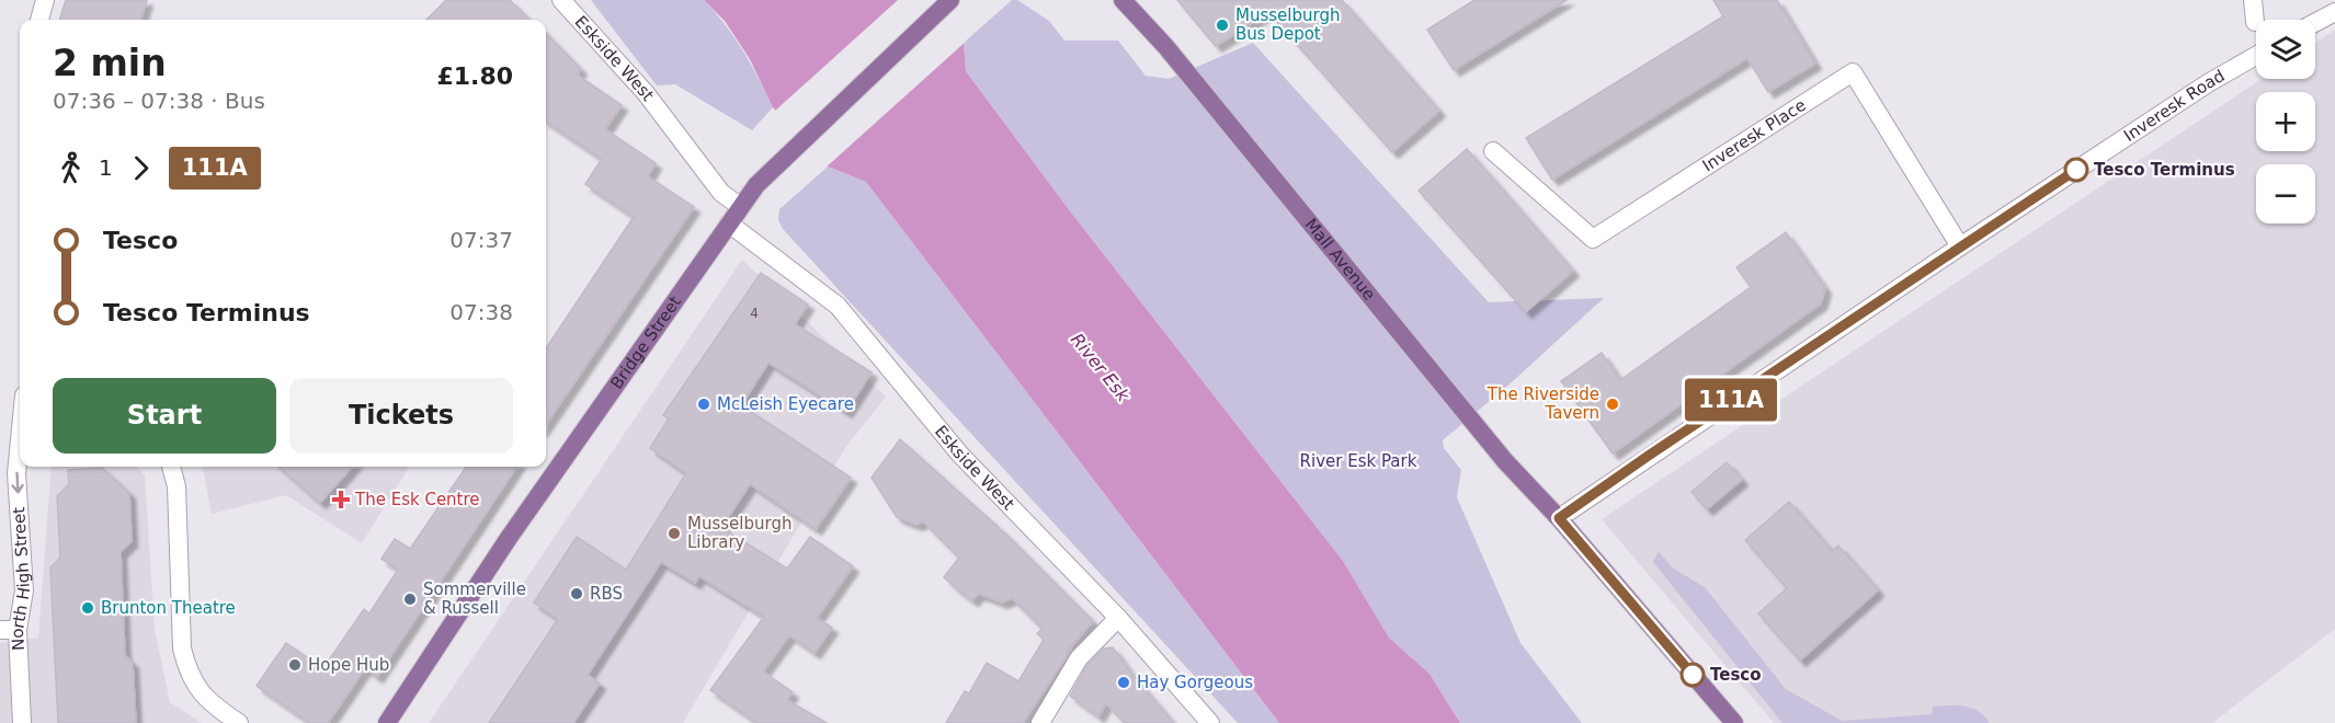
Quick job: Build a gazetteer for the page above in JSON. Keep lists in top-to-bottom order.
{
  "streets": {
    "main road": ["Mall Avenue", "Bridge Street"],
    "street": [
      "Eskside West",
      "Inveresk Road",
      "Inveresk Place",
      "North High Street"
    ]
  },
  "crossings": [
    ["Eskside West", "Bridge Street"],
    ["Inveresk Road", "Inveresk Place"],
    ["Inveresk Road", "Mall Avenue"]
  ],
  "one_way": ["North High Street"],
  "water": ["River Esk"],
  "parks": ["River Esk Park"],
  "places": {
    "other": [
      "Musselburgh Bus Depot",
      "Tesco Terminus",
      "McLeish Eyecare",
      "The Riverside Tavern",
      "Musselburgh Library",
      "RBS",
      "Sommerville & Russell",
      "Brunton Theatre",
      "Hope Hub",
      "Tesco",
      "Hay Gorgeous"
    ],
    "health": ["The Esk Centre"]
  },
  "lines": ["bus line 111A"],
  "house_numbers": ["4"],
  "page": {
    "on_map": "111A",
    "map_buttons": ["+", "−"],
    "heading": ["2 min", "07:36 – 07:38 · Bus", "£1.80"],
    "legs": ["1", "111A"],
    "list": [
      {
        "name": "Tesco",
        "value": "07:37"
      },
      {
        "name": "Tesco Terminus",
        "value": "07:38"
      }
    ],
    "buttons": ["Start", "Tickets"]
  }
}
